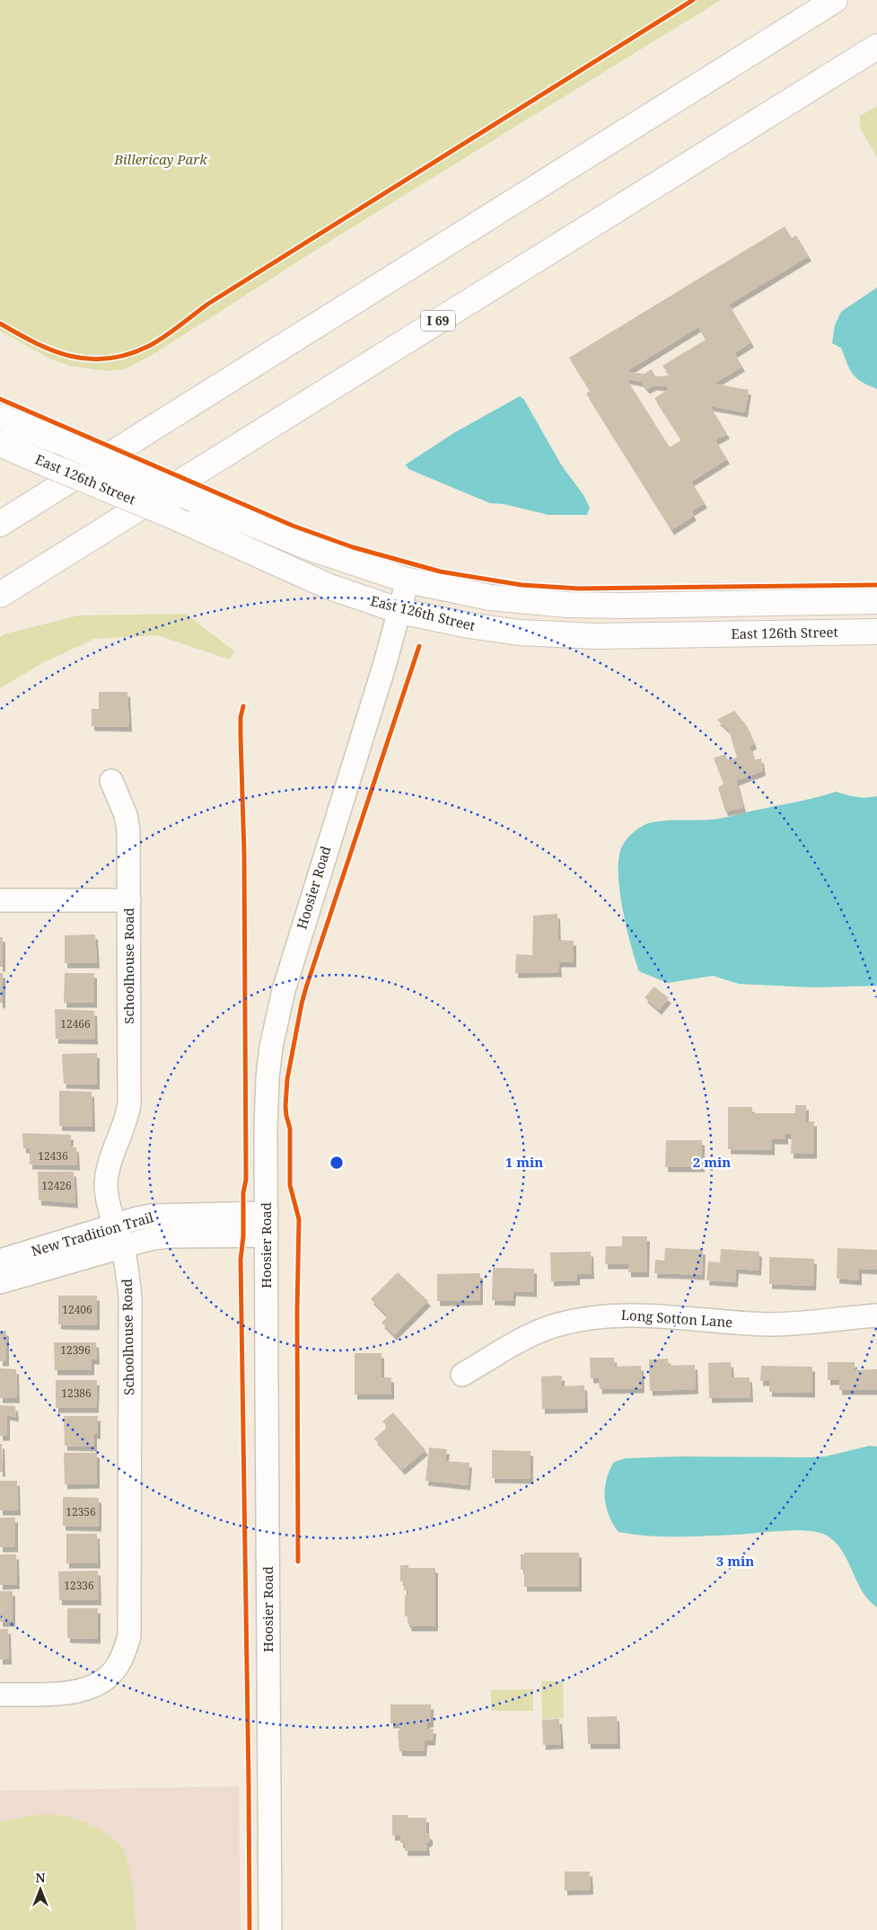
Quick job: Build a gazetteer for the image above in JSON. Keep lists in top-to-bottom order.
{
  "streets": {
    "main road": ["I 69", "East 126th Street"],
    "street": [
      "Hoosier Road",
      "Schoolhouse Road",
      "New Tradition Trail",
      "Long Sotton Lane"
    ]
  },
  "crossings": [
    ["East 126th Street", "Hoosier Road"],
    ["Hoosier Road", "New Tradition Trail"],
    ["Schoolhouse Road", "New Tradition Trail"]
  ],
  "parks": ["Billericay Park"],
  "house_numbers": [
    "12466",
    "12436",
    "12426",
    "12406",
    "12396",
    "12386",
    "12356",
    "12336"
  ],
  "north": "top",
  "rings": ["1 min", "2 min", "3 min"]
}
